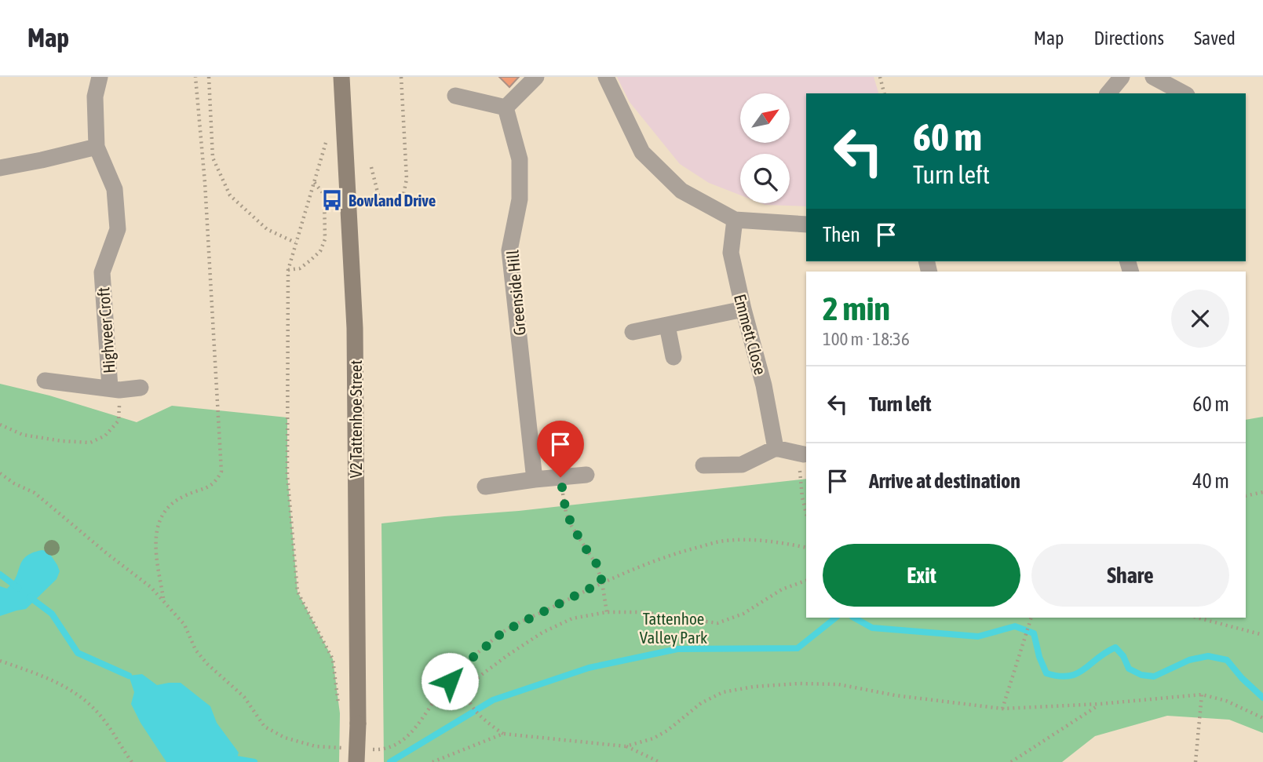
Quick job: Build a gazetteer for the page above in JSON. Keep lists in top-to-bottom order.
{
  "streets": {
    "street": [
      "Greenside Hill",
      "Highveer Croft",
      "Emmett Close",
      "V2 Tattenhoe Street"
    ]
  },
  "parks": ["Tattenhoe Valley Park"],
  "places": {
    "bus stop": ["Bowland Drive"]
  },
  "north": "top right",
  "page": {
    "header": "Map",
    "nav": ["Map", "Directions", "Saved"],
    "turn": ["60 m", "Turn left"],
    "then": "Then",
    "heading": ["2 min", "100 m · 18:36"],
    "list": [
      {
        "name": "Turn left",
        "value": "60 m"
      },
      {
        "name": "Arrive at destination",
        "value": "40 m"
      }
    ],
    "buttons": ["Exit", "Share"]
  }
}
